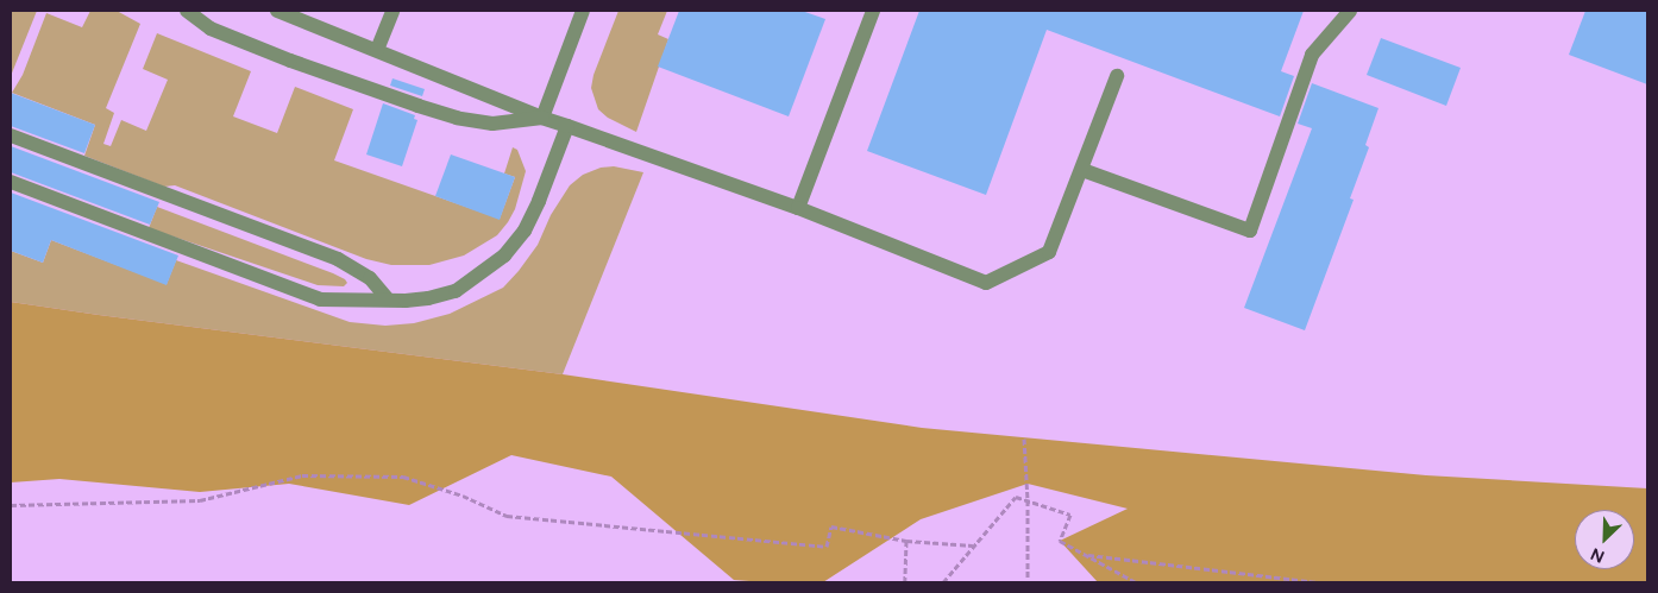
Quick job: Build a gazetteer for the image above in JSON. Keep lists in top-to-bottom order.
{
  "north": "bottom left"
}
